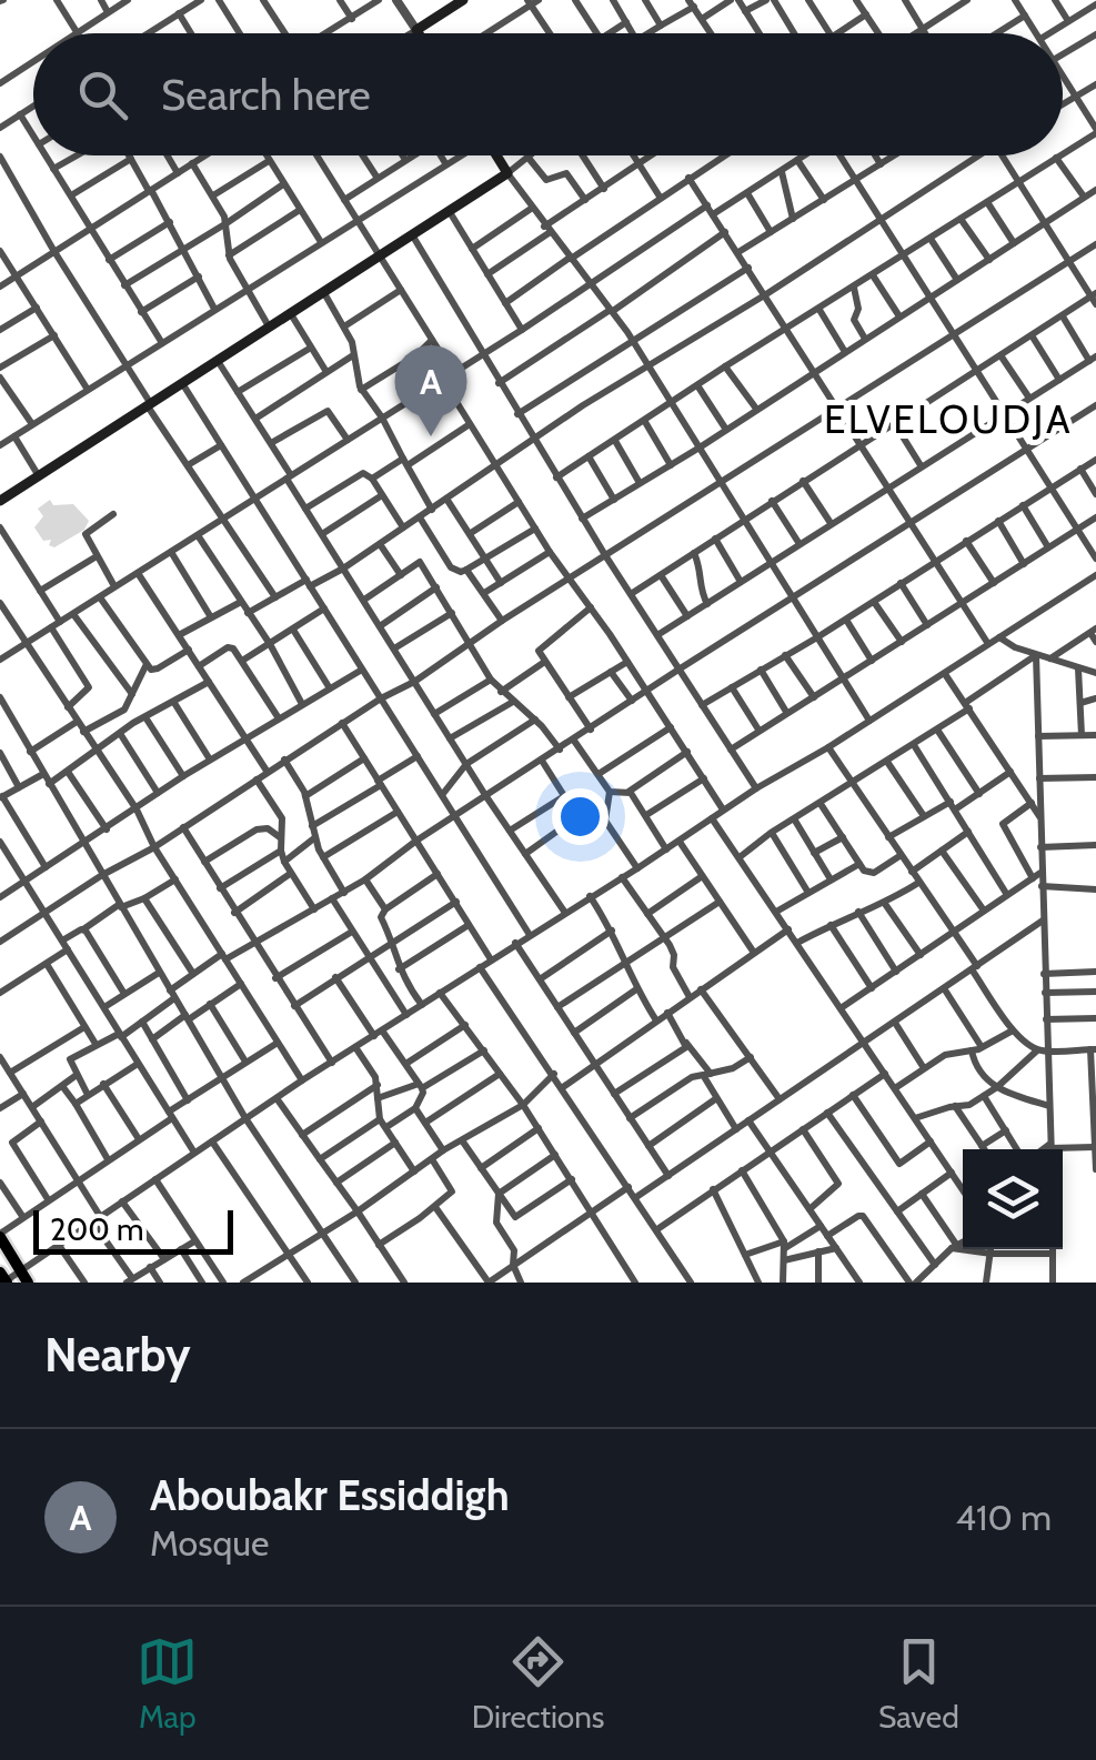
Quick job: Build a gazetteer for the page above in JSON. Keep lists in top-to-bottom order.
{
  "districts": ["ELVELOUDJA"],
  "scale_bar": "200 m",
  "page": {
    "search": "Search here",
    "pins": "A",
    "scale": "200 m",
    "heading": "Nearby",
    "list": [
      {
        "mark": "A",
        "name": "Aboubakr Essiddigh",
        "note": "Mosque",
        "value": "410 m"
      }
    ],
    "nav": ["Map", "Directions", "Saved"]
  }
}
